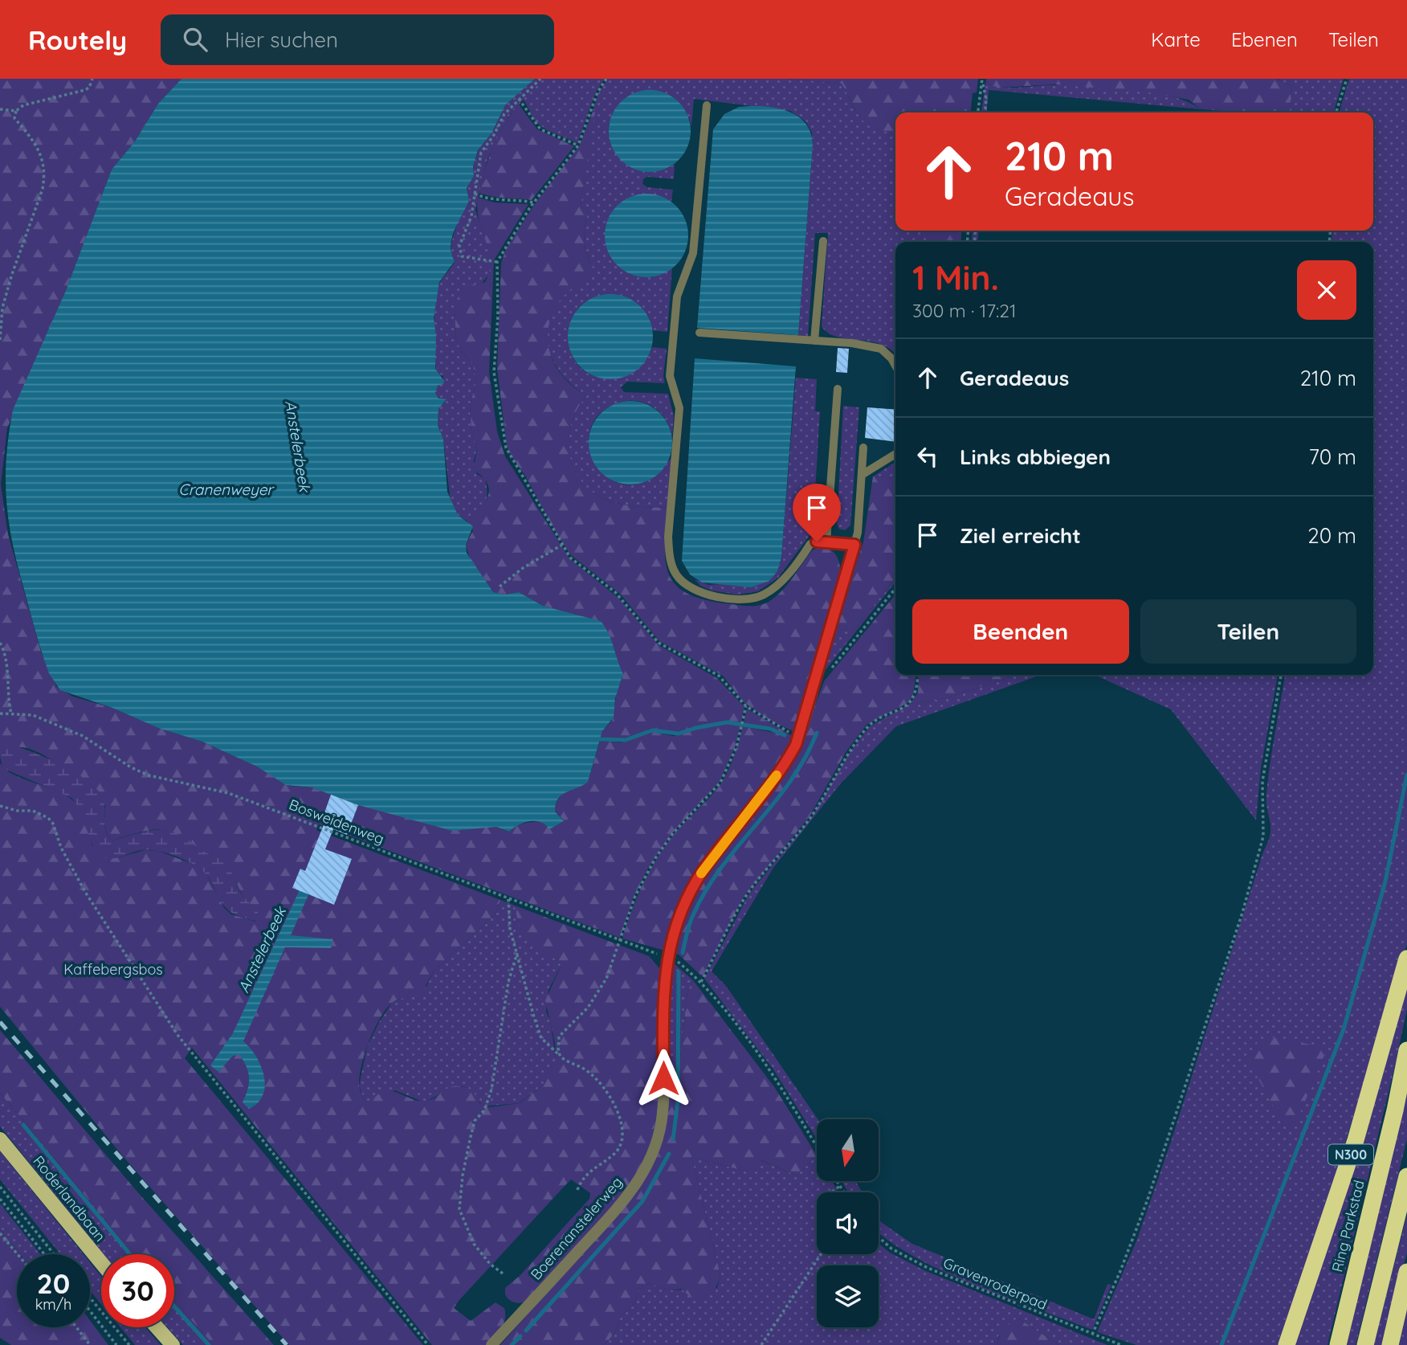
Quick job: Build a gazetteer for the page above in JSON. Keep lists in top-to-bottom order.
{
  "streets": {
    "highway": ["N300", "Ring Parkstad"],
    "main road": ["Roderlandbaan"],
    "street": ["Boerenanstelerweg"],
    "path": ["Bosweidenweg", "Gravenroderpad"]
  },
  "crossings": [
    ["Bosweidenweg", "Boerenanstelerweg"]
  ],
  "water": ["Anstelerbeek", "Cranenweyer"],
  "parks": ["Kaffebergsbos"],
  "north": "bottom",
  "page": {
    "header": "Routely",
    "search": "Hier suchen",
    "nav": ["Karte", "Ebenen", "Teilen"],
    "turn": ["210 m", "Geradeaus"],
    "heading": ["1 Min.", "300 m · 17:21"],
    "list": [
      {
        "name": "Geradeaus",
        "value": "210 m"
      },
      {
        "name": "Links abbiegen",
        "value": "70 m"
      },
      {
        "name": "Ziel erreicht",
        "value": "20 m"
      }
    ],
    "buttons": ["Beenden", "Teilen"],
    "speed": "20 km/h",
    "limit": "30"
  }
}
